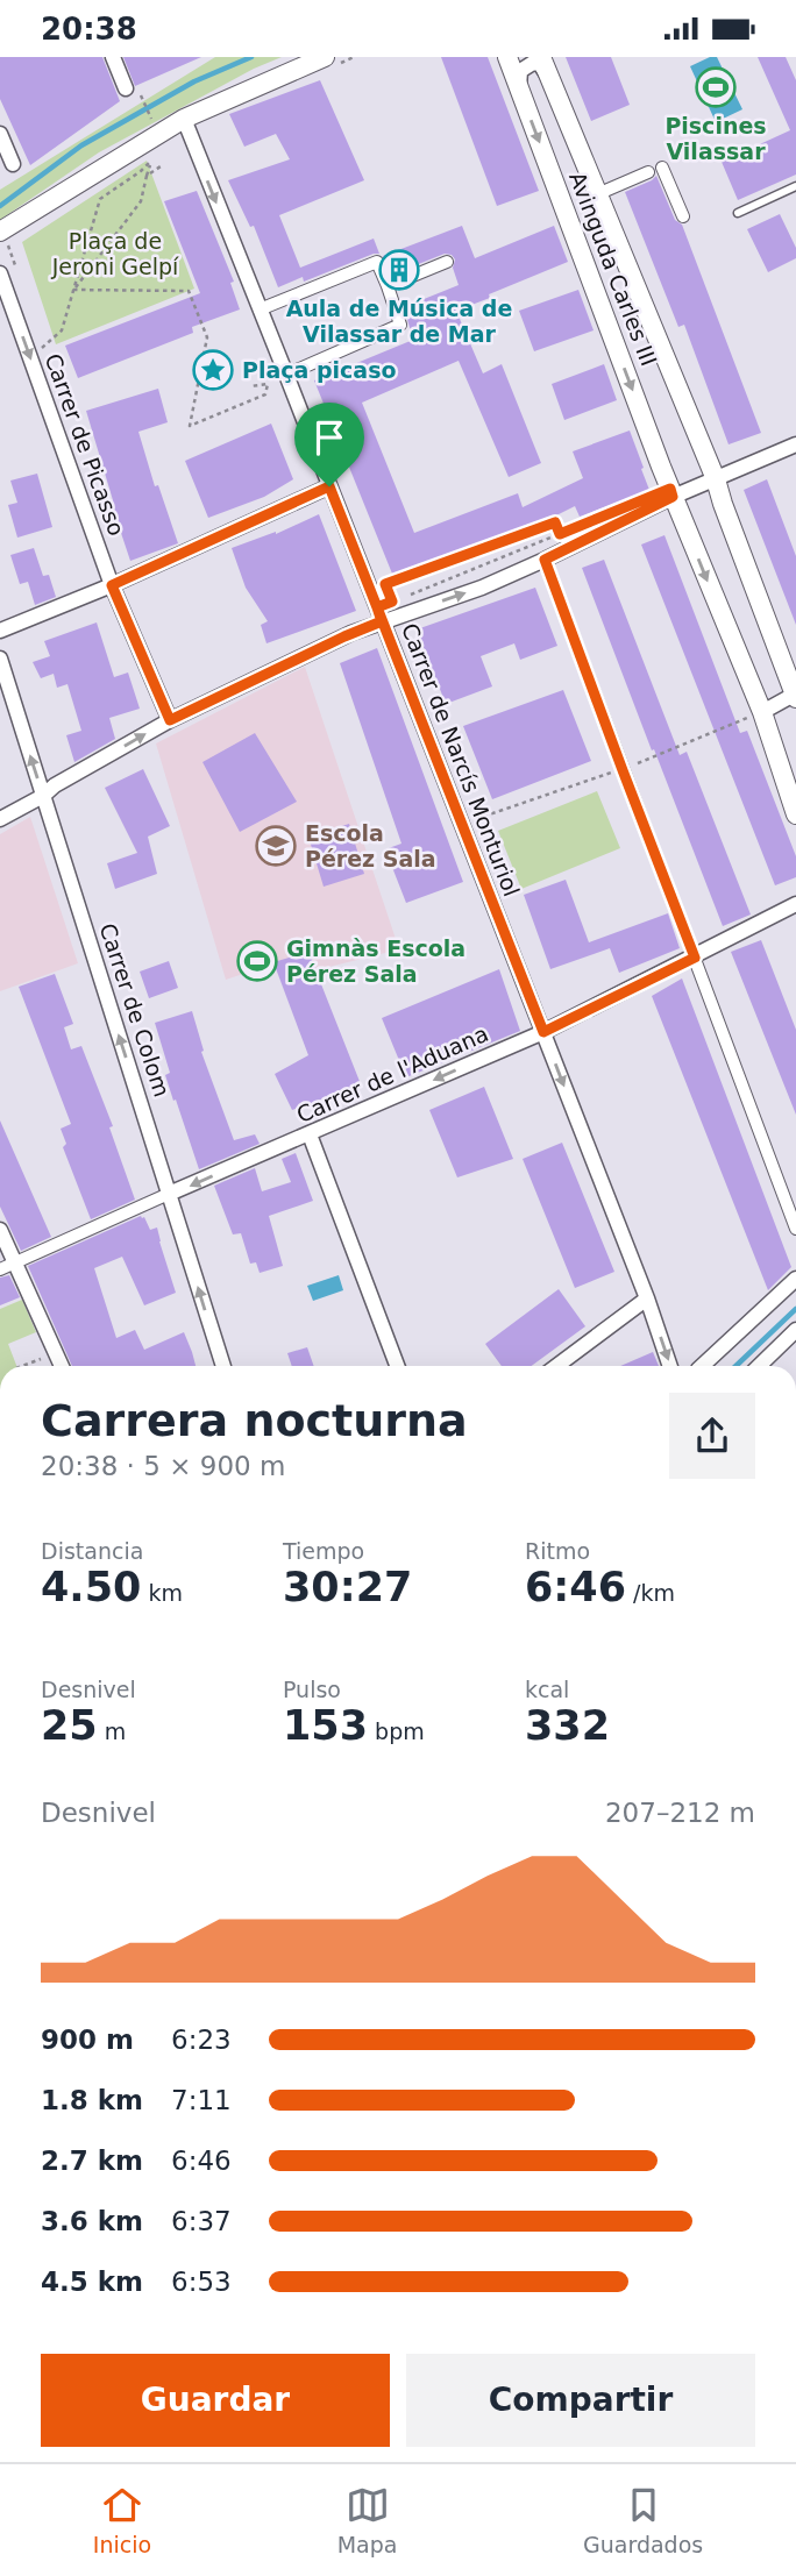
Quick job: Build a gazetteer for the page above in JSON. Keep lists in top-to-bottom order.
{
  "streets": {
    "street": [
      "Avinguda Carles III",
      "Carrer de Picasso",
      "Carrer de Narcís Monturiol",
      "Carrer de Colom",
      "Carrer de l'Aduana"
    ]
  },
  "crossings": [
    ["Carrer de Narcís Monturiol", "Carrer de l'Aduana"],
    ["Carrer de Colom", "Carrer de l'Aduana"]
  ],
  "one_way": [
    "Carrer de Picasso",
    "Carrer de Narcís Monturiol",
    "Carrer de Colom",
    "Carrer de l'Aduana"
  ],
  "parks": ["Plaça de Jeroni Gelpí"],
  "places": {
    "sports": ["Piscines Vilassar", "Gimnàs Escola Pérez Sala"],
    "building": ["Aula de Música de Vilassar de Mar"],
    "place": ["Plaça picaso"],
    "school or university": ["Escola Pérez Sala"]
  },
  "page": {
    "status": "20:38",
    "heading": ["Carrera nocturna", "20:38 · 5 × 900 m"],
    "stats": [
      ["Distancia", "4.50 km"],
      ["Tiempo", "30:27"],
      ["Ritmo", "6:46 /km"],
      ["Desnivel", "25 m"],
      ["Pulso", "153 bpm"],
      ["kcal", "332"]
    ],
    "chart": ["Desnivel", "207–212 m"],
    "list": [
      {
        "name": "900 m",
        "note": "6:23"
      },
      {
        "name": "1.8 km",
        "note": "7:11"
      },
      {
        "name": "2.7 km",
        "note": "6:46"
      },
      {
        "name": "3.6 km",
        "note": "6:37"
      },
      {
        "name": "4.5 km",
        "note": "6:53"
      }
    ],
    "buttons": ["Guardar", "Compartir"],
    "tabs": ["Inicio", "Mapa", "Guardados"]
  }
}
